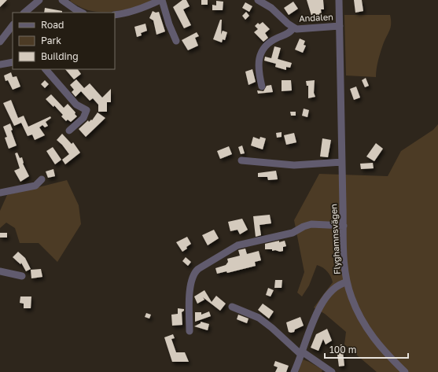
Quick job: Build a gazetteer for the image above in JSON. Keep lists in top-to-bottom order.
{
  "streets": {
    "street": ["Andalen", "Flyghamnsvägen"]
  },
  "crossings": [
    ["Andalen", "Flyghamnsvägen"]
  ],
  "legend": ["Road", "Park", "Building"],
  "scale_bar": "100 m"
}
